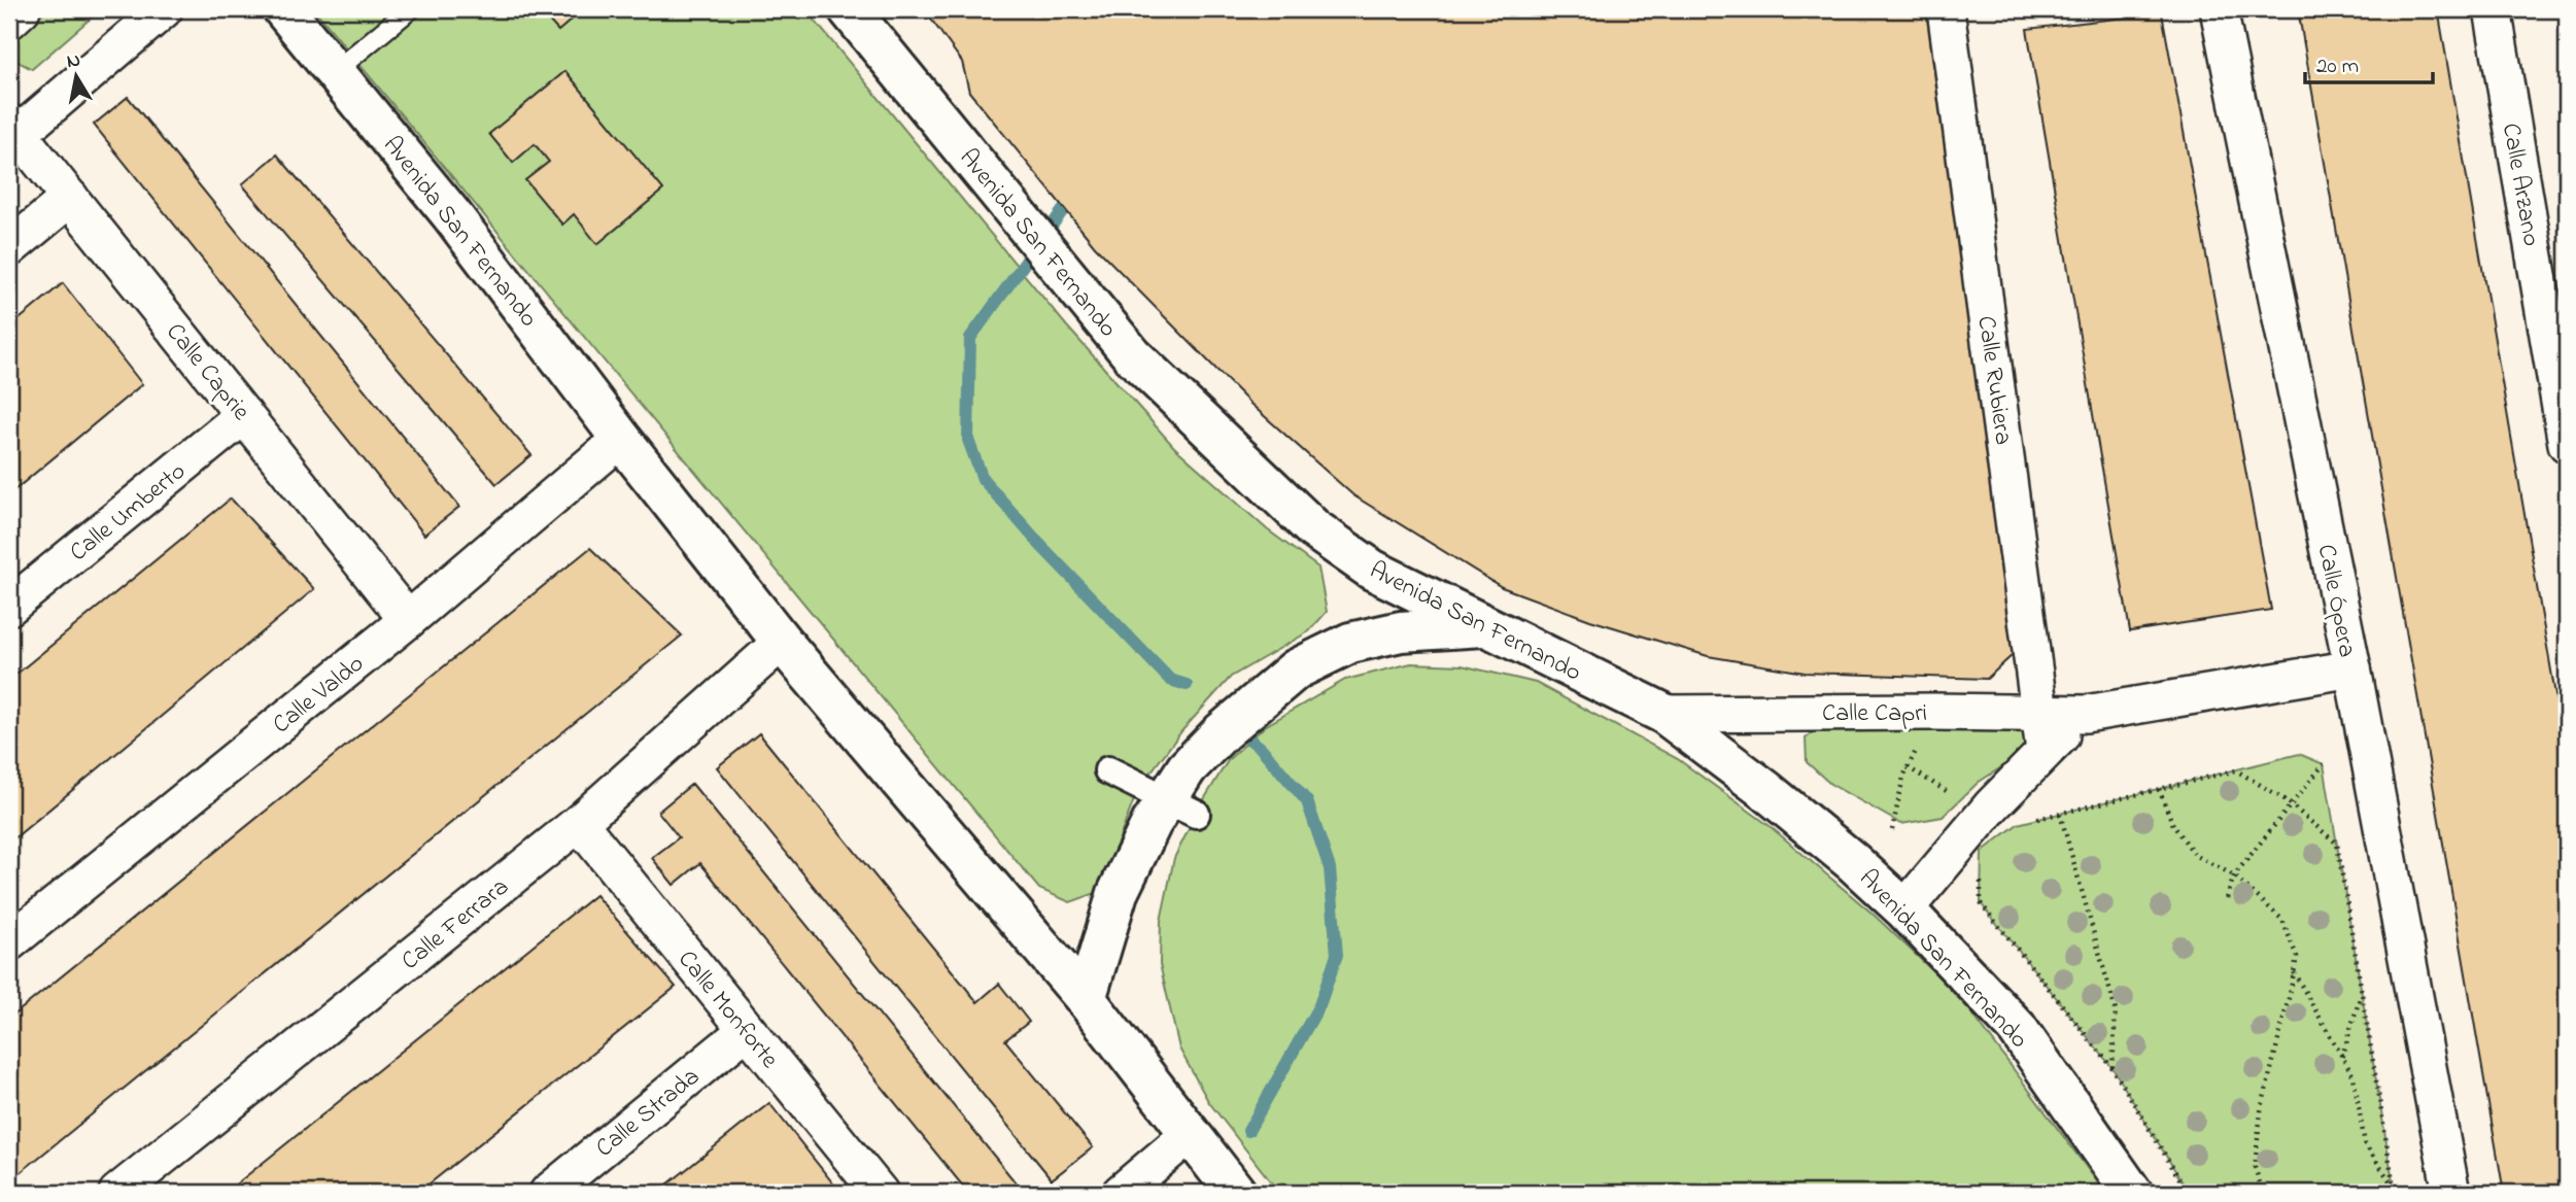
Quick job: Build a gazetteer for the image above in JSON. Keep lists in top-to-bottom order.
{
  "streets": {
    "street": [
      "Calle Arzano",
      "Avenida San Fernando",
      "Calle Caprie",
      "Calle Rubiera",
      "Calle Umberto",
      "Calle Ópera",
      "Calle Valdo",
      "Calle Capri",
      "Calle Ferrara",
      "Calle Monforte",
      "Calle Strada"
    ]
  },
  "crossings": [
    ["Avenida San Fernando", "Calle Valdo"],
    ["Avenida San Fernando", "Calle Capri"],
    ["Avenida San Fernando", "Calle Ferrara"],
    ["Calle Caprie", "Calle Umberto"],
    ["Calle Caprie", "Calle Valdo"],
    ["Calle Rubiera", "Calle Capri"],
    ["Calle Ópera", "Calle Capri"],
    ["Calle Ferrara", "Calle Monforte"],
    ["Calle Monforte", "Calle Strada"]
  ],
  "scale_bar": "20 m",
  "north": "top"
}
